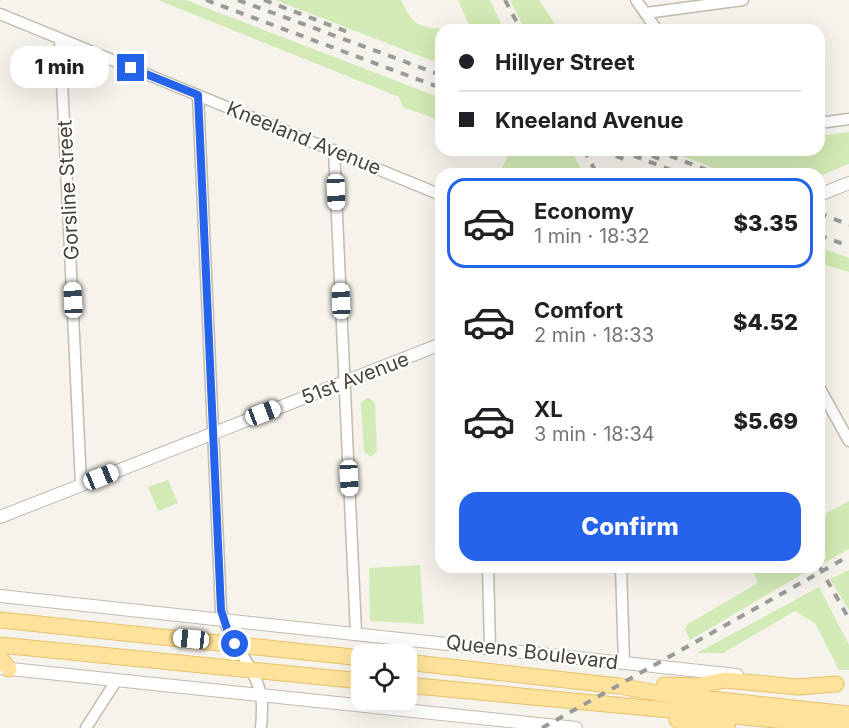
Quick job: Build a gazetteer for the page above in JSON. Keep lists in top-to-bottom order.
{
  "streets": {
    "main road": ["Queens Boulevard"],
    "street": ["Kneeland Avenue", "Gorsline Street", "51st Avenue"]
  },
  "crossings": [
    ["Kneeland Avenue", "Gorsline Street"],
    ["Gorsline Street", "51st Avenue"]
  ],
  "page": {
    "banner": ["Hillyer Street", "Kneeland Avenue"],
    "bubble": "1 min",
    "list": [
      {
        "name": "Economy",
        "note": "1 min · 18:32",
        "value": "$3.35"
      },
      {
        "name": "Comfort",
        "note": "2 min · 18:33",
        "value": "$4.52"
      },
      {
        "name": "XL",
        "note": "3 min · 18:34",
        "value": "$5.69"
      }
    ],
    "buttons": "Confirm"
  }
}
